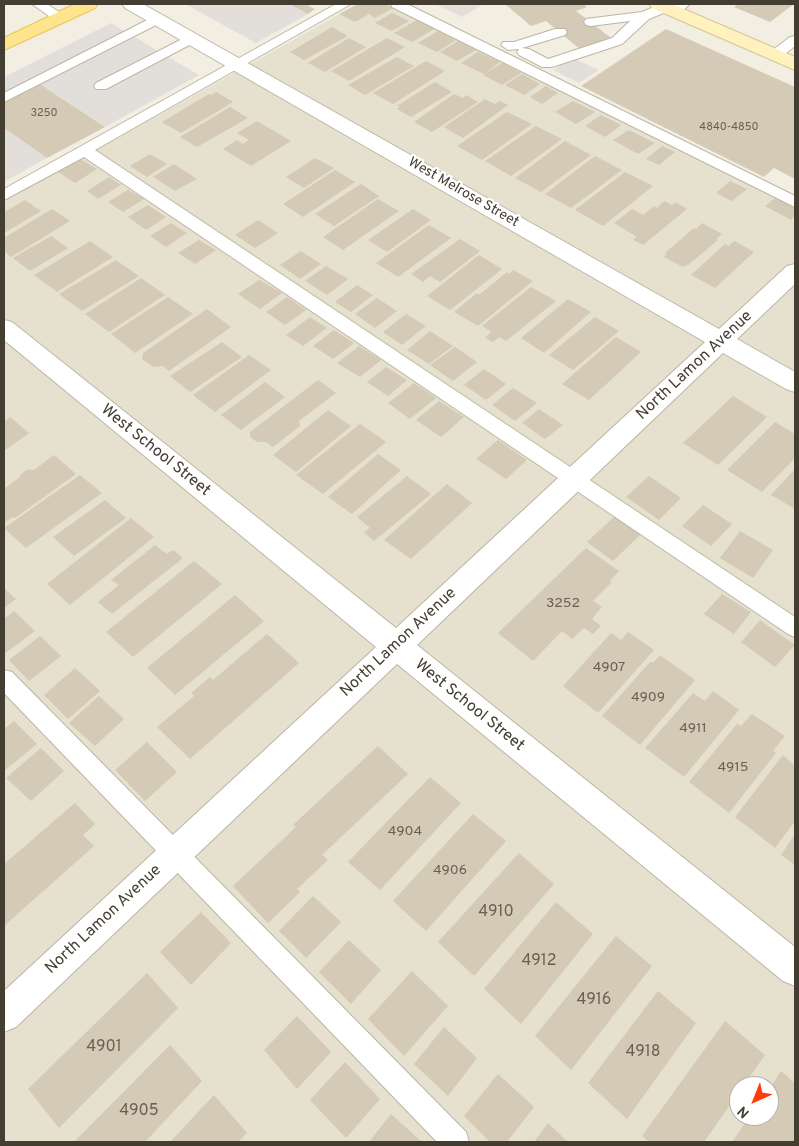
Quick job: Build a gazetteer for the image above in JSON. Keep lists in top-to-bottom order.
{
  "streets": {
    "street": ["West Melrose Street", "North Lamon Avenue", "West School Street"]
  },
  "crossings": [
    ["West Melrose Street", "North Lamon Avenue"],
    ["North Lamon Avenue", "West School Street"]
  ],
  "house_numbers": [
    "3250",
    "4840-4850",
    "3252",
    "4907",
    "4909",
    "4911",
    "4915",
    "4904",
    "4906",
    "4910",
    "4912",
    "4916",
    "4901",
    "4918",
    "4905"
  ],
  "north": "bottom left"
}
